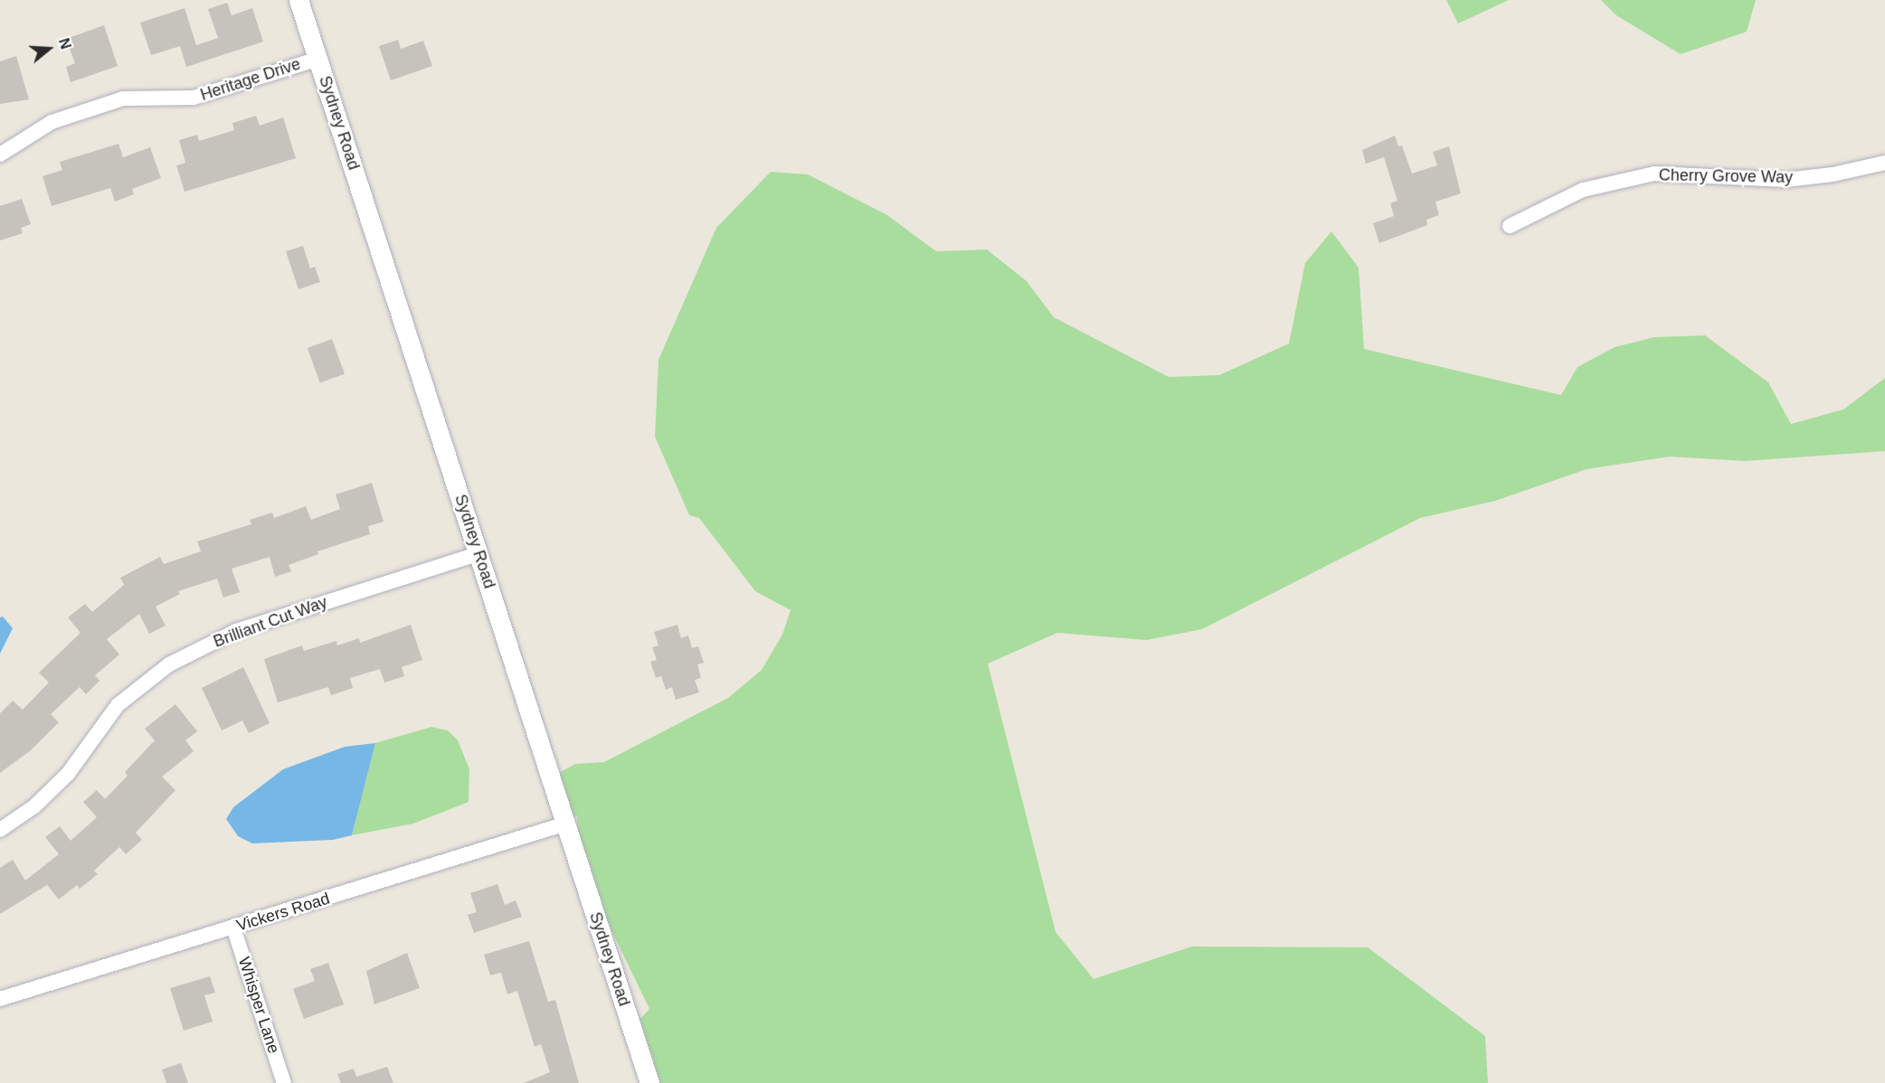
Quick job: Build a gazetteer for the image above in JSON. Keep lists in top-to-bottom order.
{
  "streets": {
    "street": [
      "Heritage Drive",
      "Sydney Road",
      "Cherry Grove Way",
      "Brilliant Cut Way",
      "Vickers Road",
      "Whisper Lane"
    ]
  },
  "crossings": [
    ["Heritage Drive", "Sydney Road"],
    ["Sydney Road", "Brilliant Cut Way"],
    ["Sydney Road", "Vickers Road"],
    ["Vickers Road", "Whisper Lane"]
  ],
  "north": "right"
}
